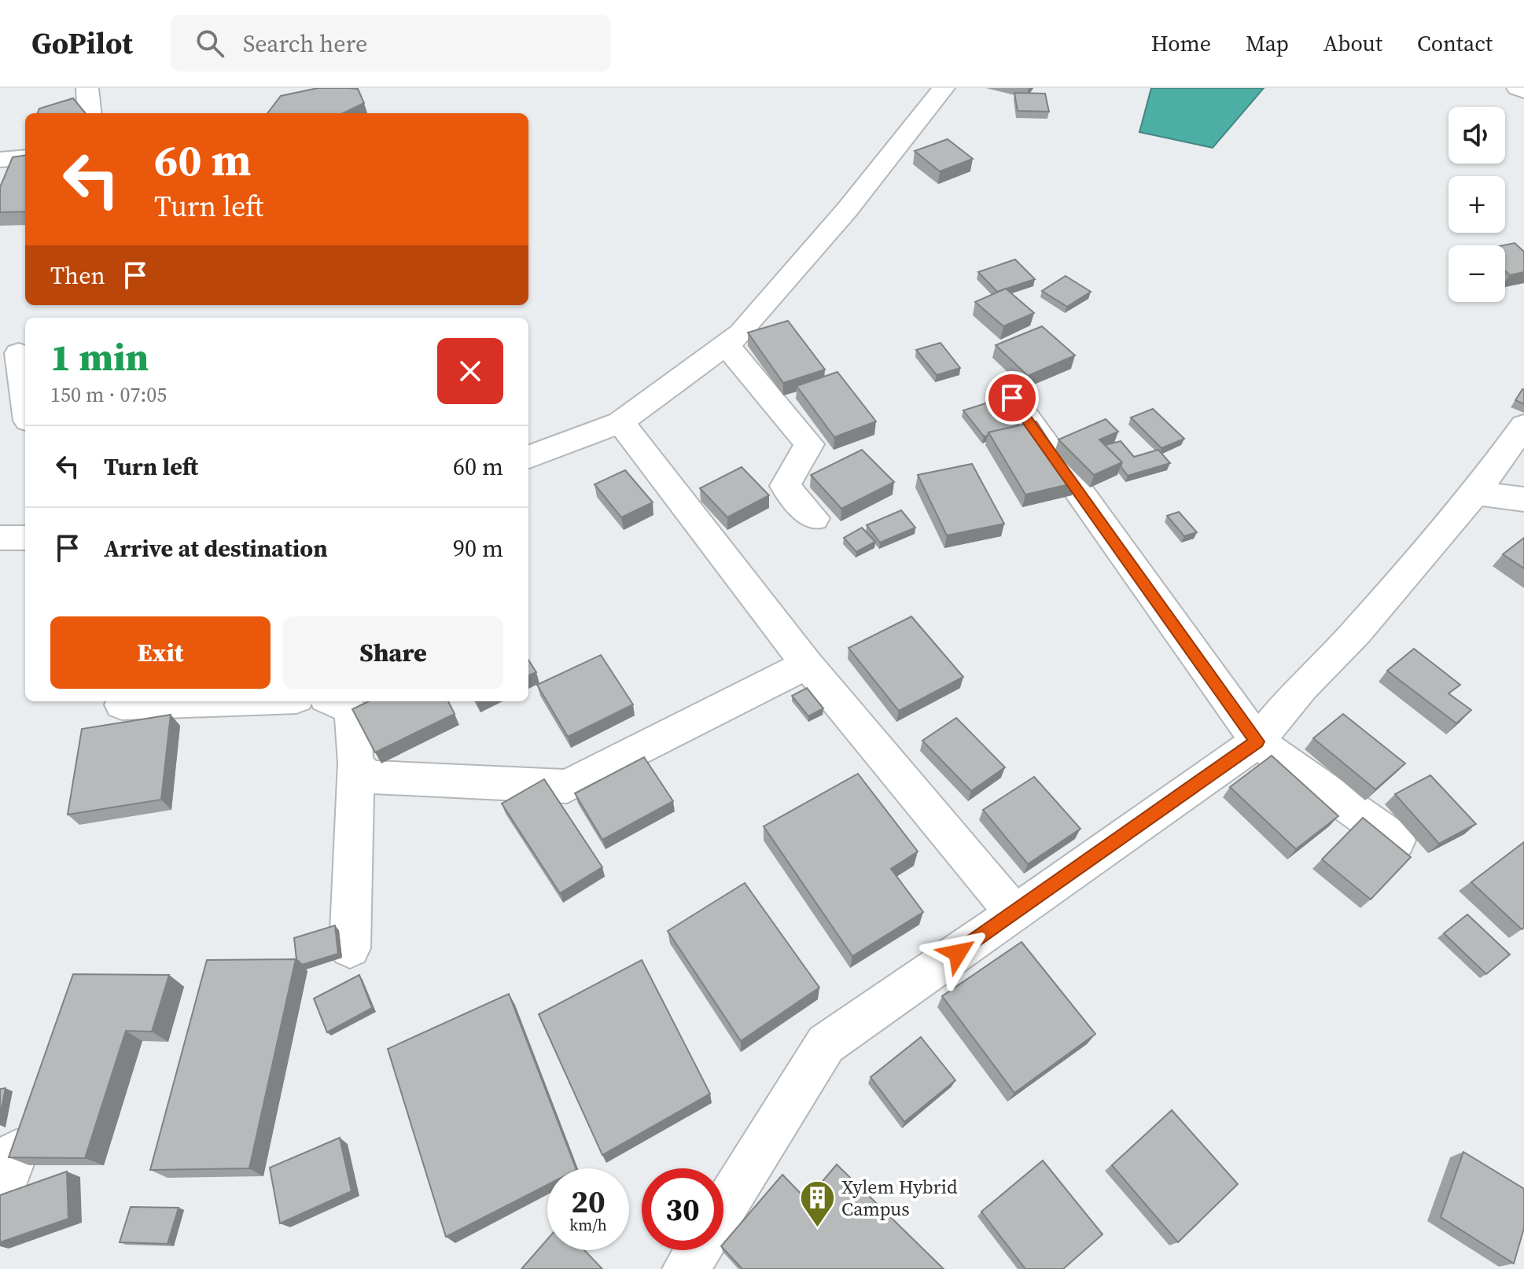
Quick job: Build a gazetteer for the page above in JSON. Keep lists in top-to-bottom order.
{
  "places": {
    "building": ["Xylem Hybrid Campus"]
  },
  "page": {
    "header": "GoPilot",
    "search": "Search here",
    "nav": [
      "Home",
      "Map",
      "About",
      "Contact"
    ],
    "map_buttons": ["+", "−"],
    "turn": ["60 m", "Turn left"],
    "then": "Then",
    "heading": ["1 min", "150 m · 07:05"],
    "list": [
      {
        "name": "Turn left",
        "value": "60 m"
      },
      {
        "name": "Arrive at destination",
        "value": "90 m"
      }
    ],
    "buttons": ["Exit", "Share"],
    "speed": "20 km/h",
    "limit": "30"
  }
}
